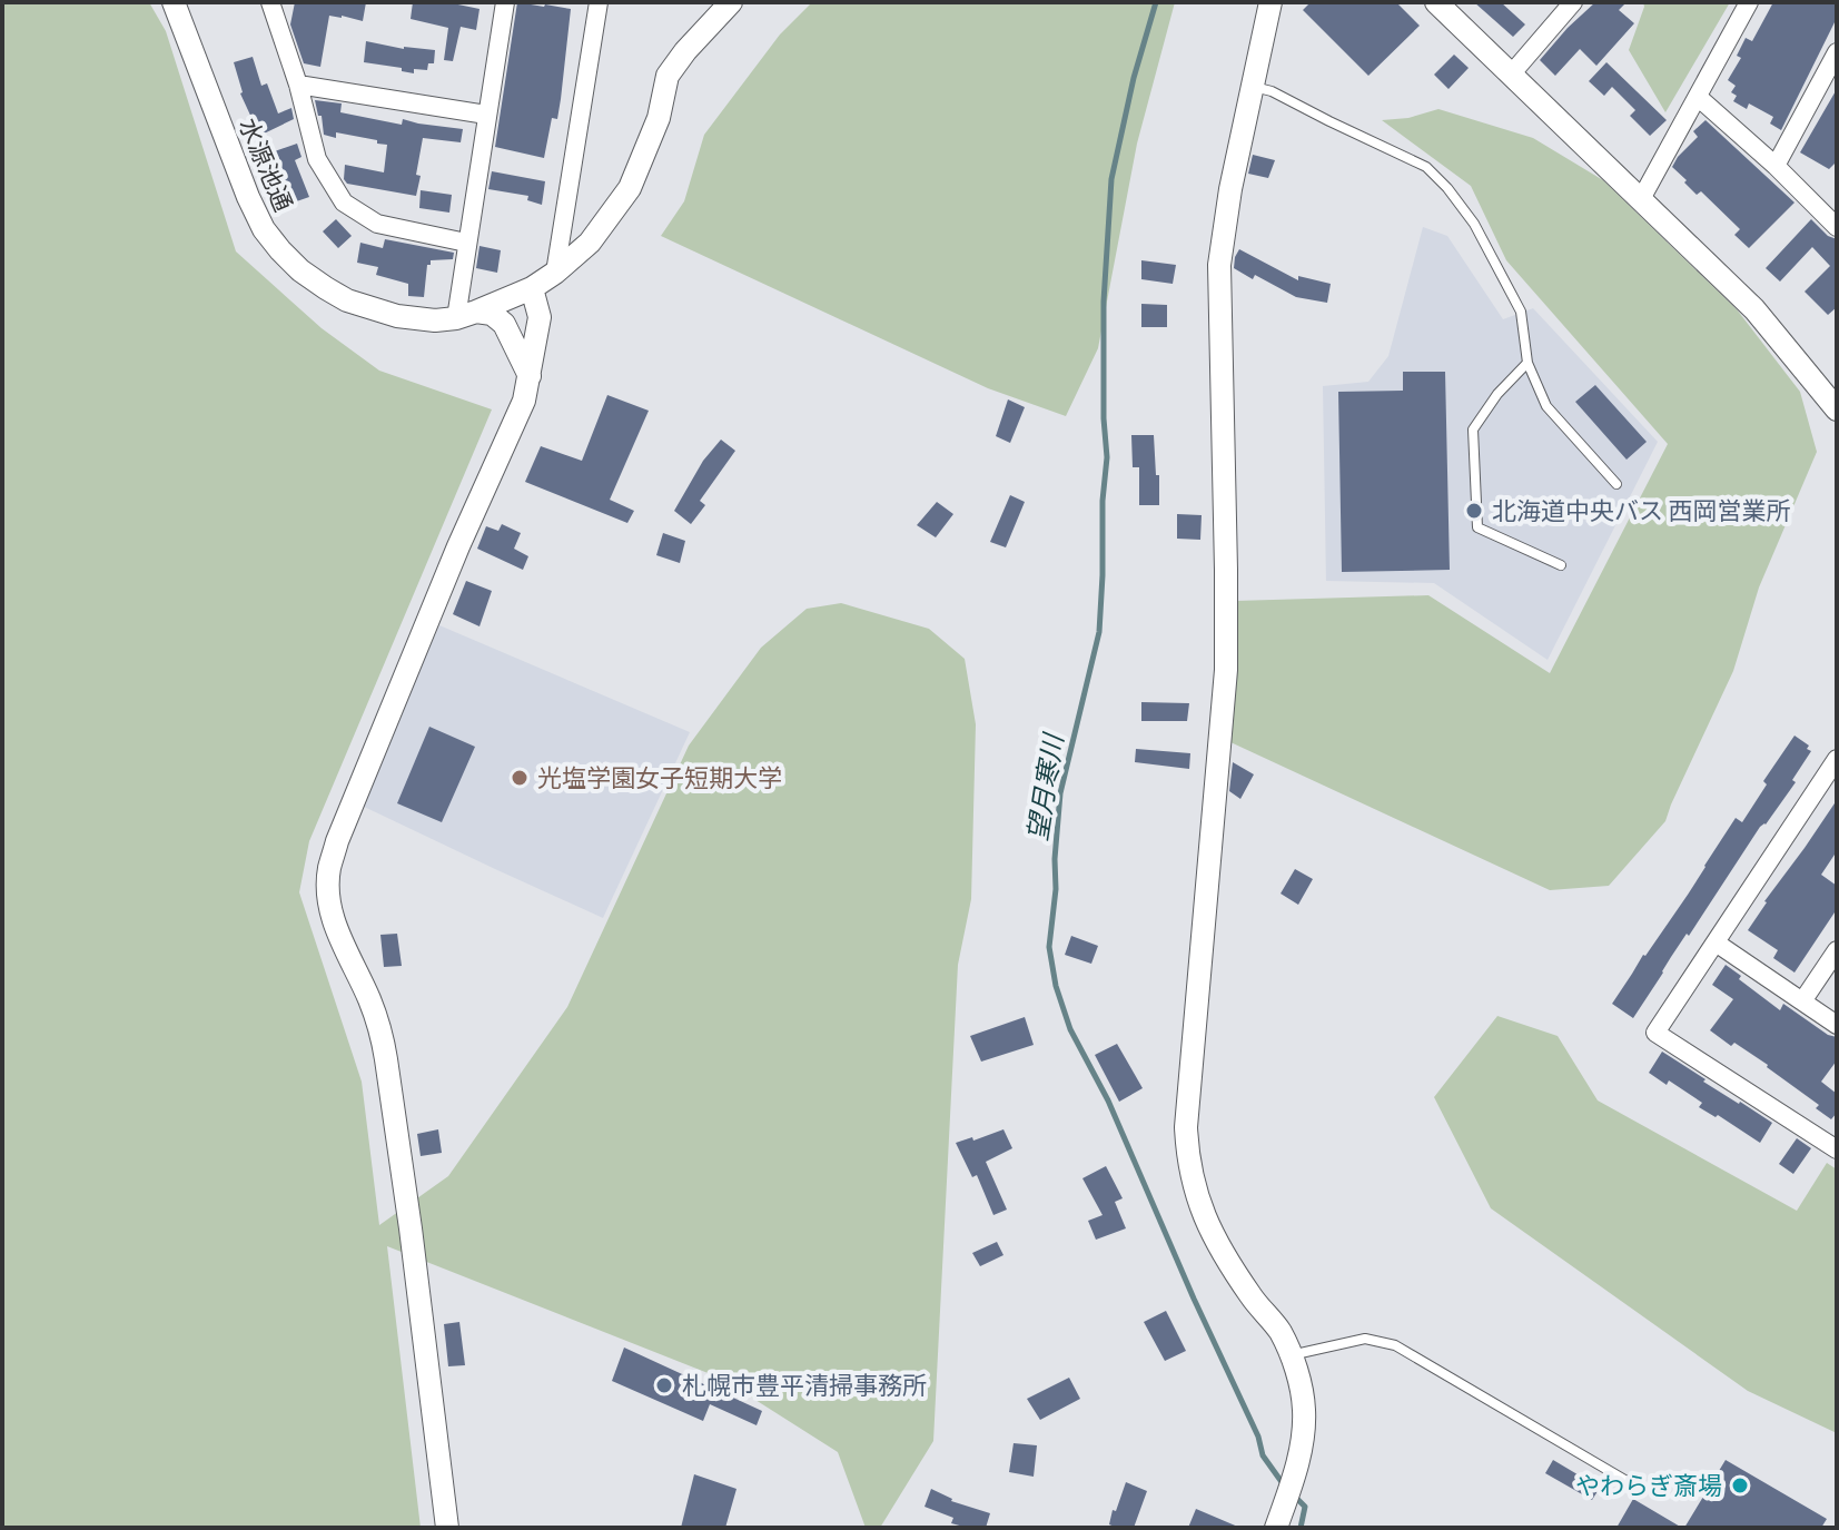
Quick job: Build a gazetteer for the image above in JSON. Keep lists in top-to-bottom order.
{
  "streets": {
    "street": ["水源池通"]
  },
  "water": ["望月寒川"],
  "places": [
    "北海道中央バス 西岡営業所",
    "光塩学園女子短期大学",
    "札幌市豊平清掃事務所",
    "やわらぎ斎場"
  ]
}
